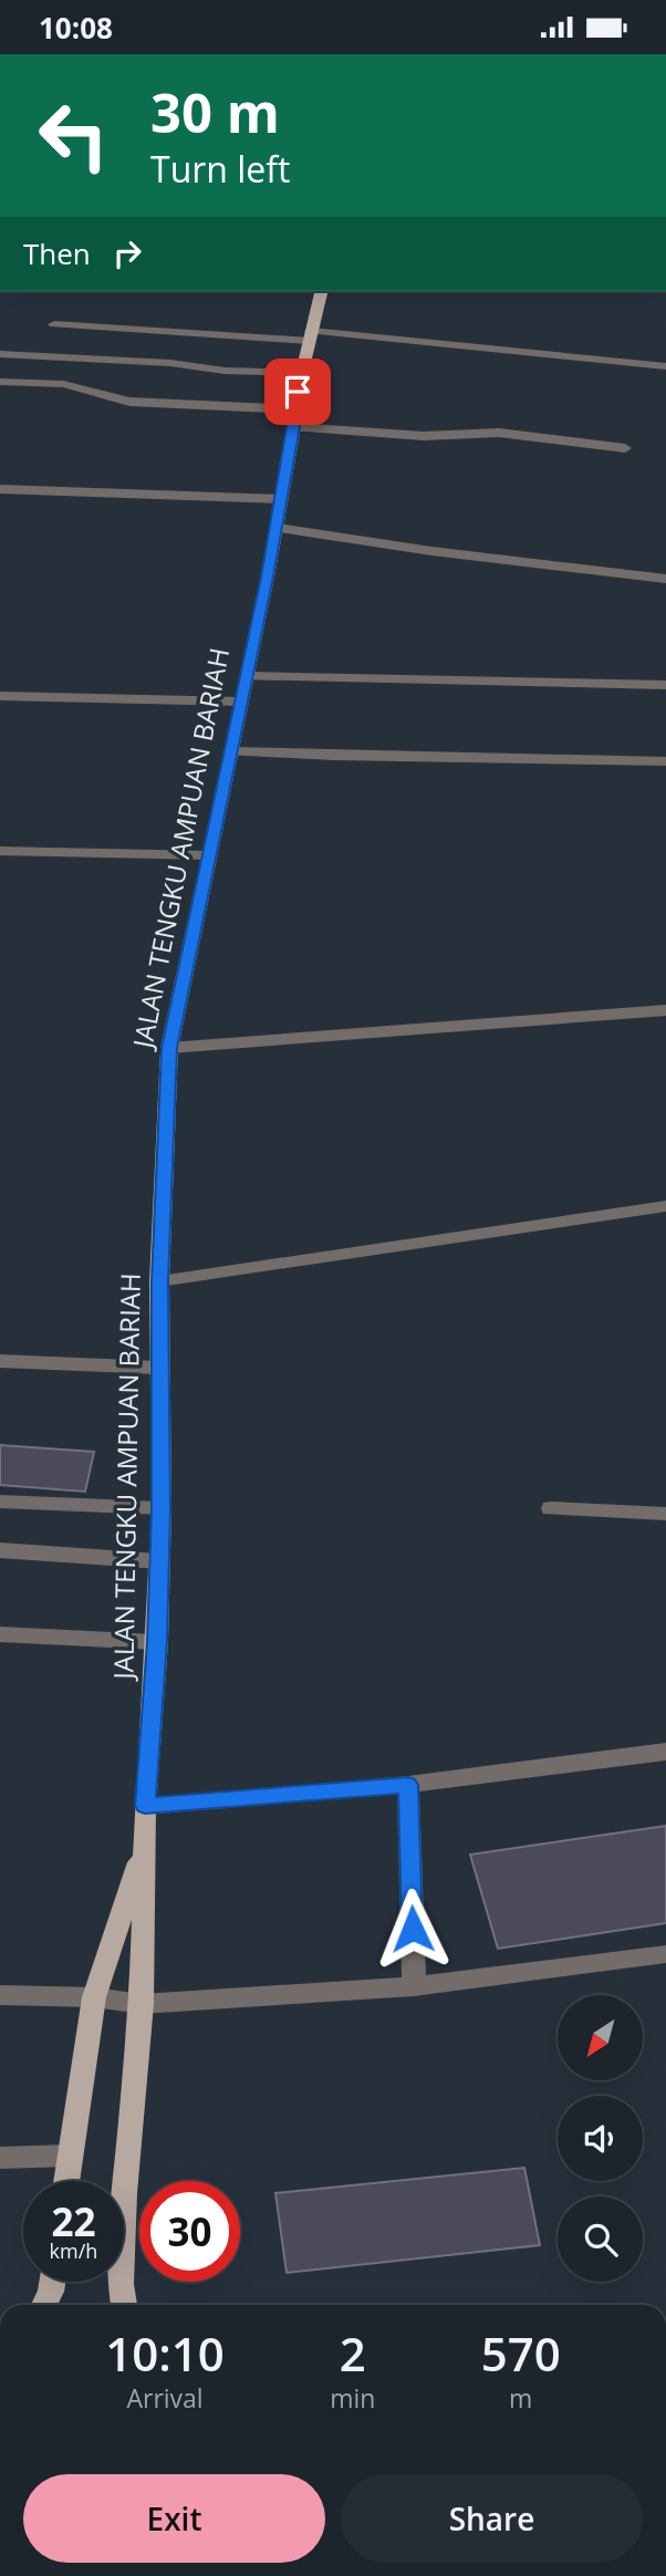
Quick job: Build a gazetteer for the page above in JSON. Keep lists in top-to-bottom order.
{
  "streets": {
    "main road": ["JALAN TENGKU AMPUAN BARIAH"]
  },
  "north": "bottom left",
  "page": {
    "status": "10:08",
    "turn": ["30 m", "Turn left"],
    "then": "Then",
    "speed": "22 km/h",
    "limit": "30",
    "eta": [
      "10:10",
      "Arrival",
      "2",
      "min",
      "570",
      "m"
    ],
    "buttons": ["Exit", "Share"]
  }
}
